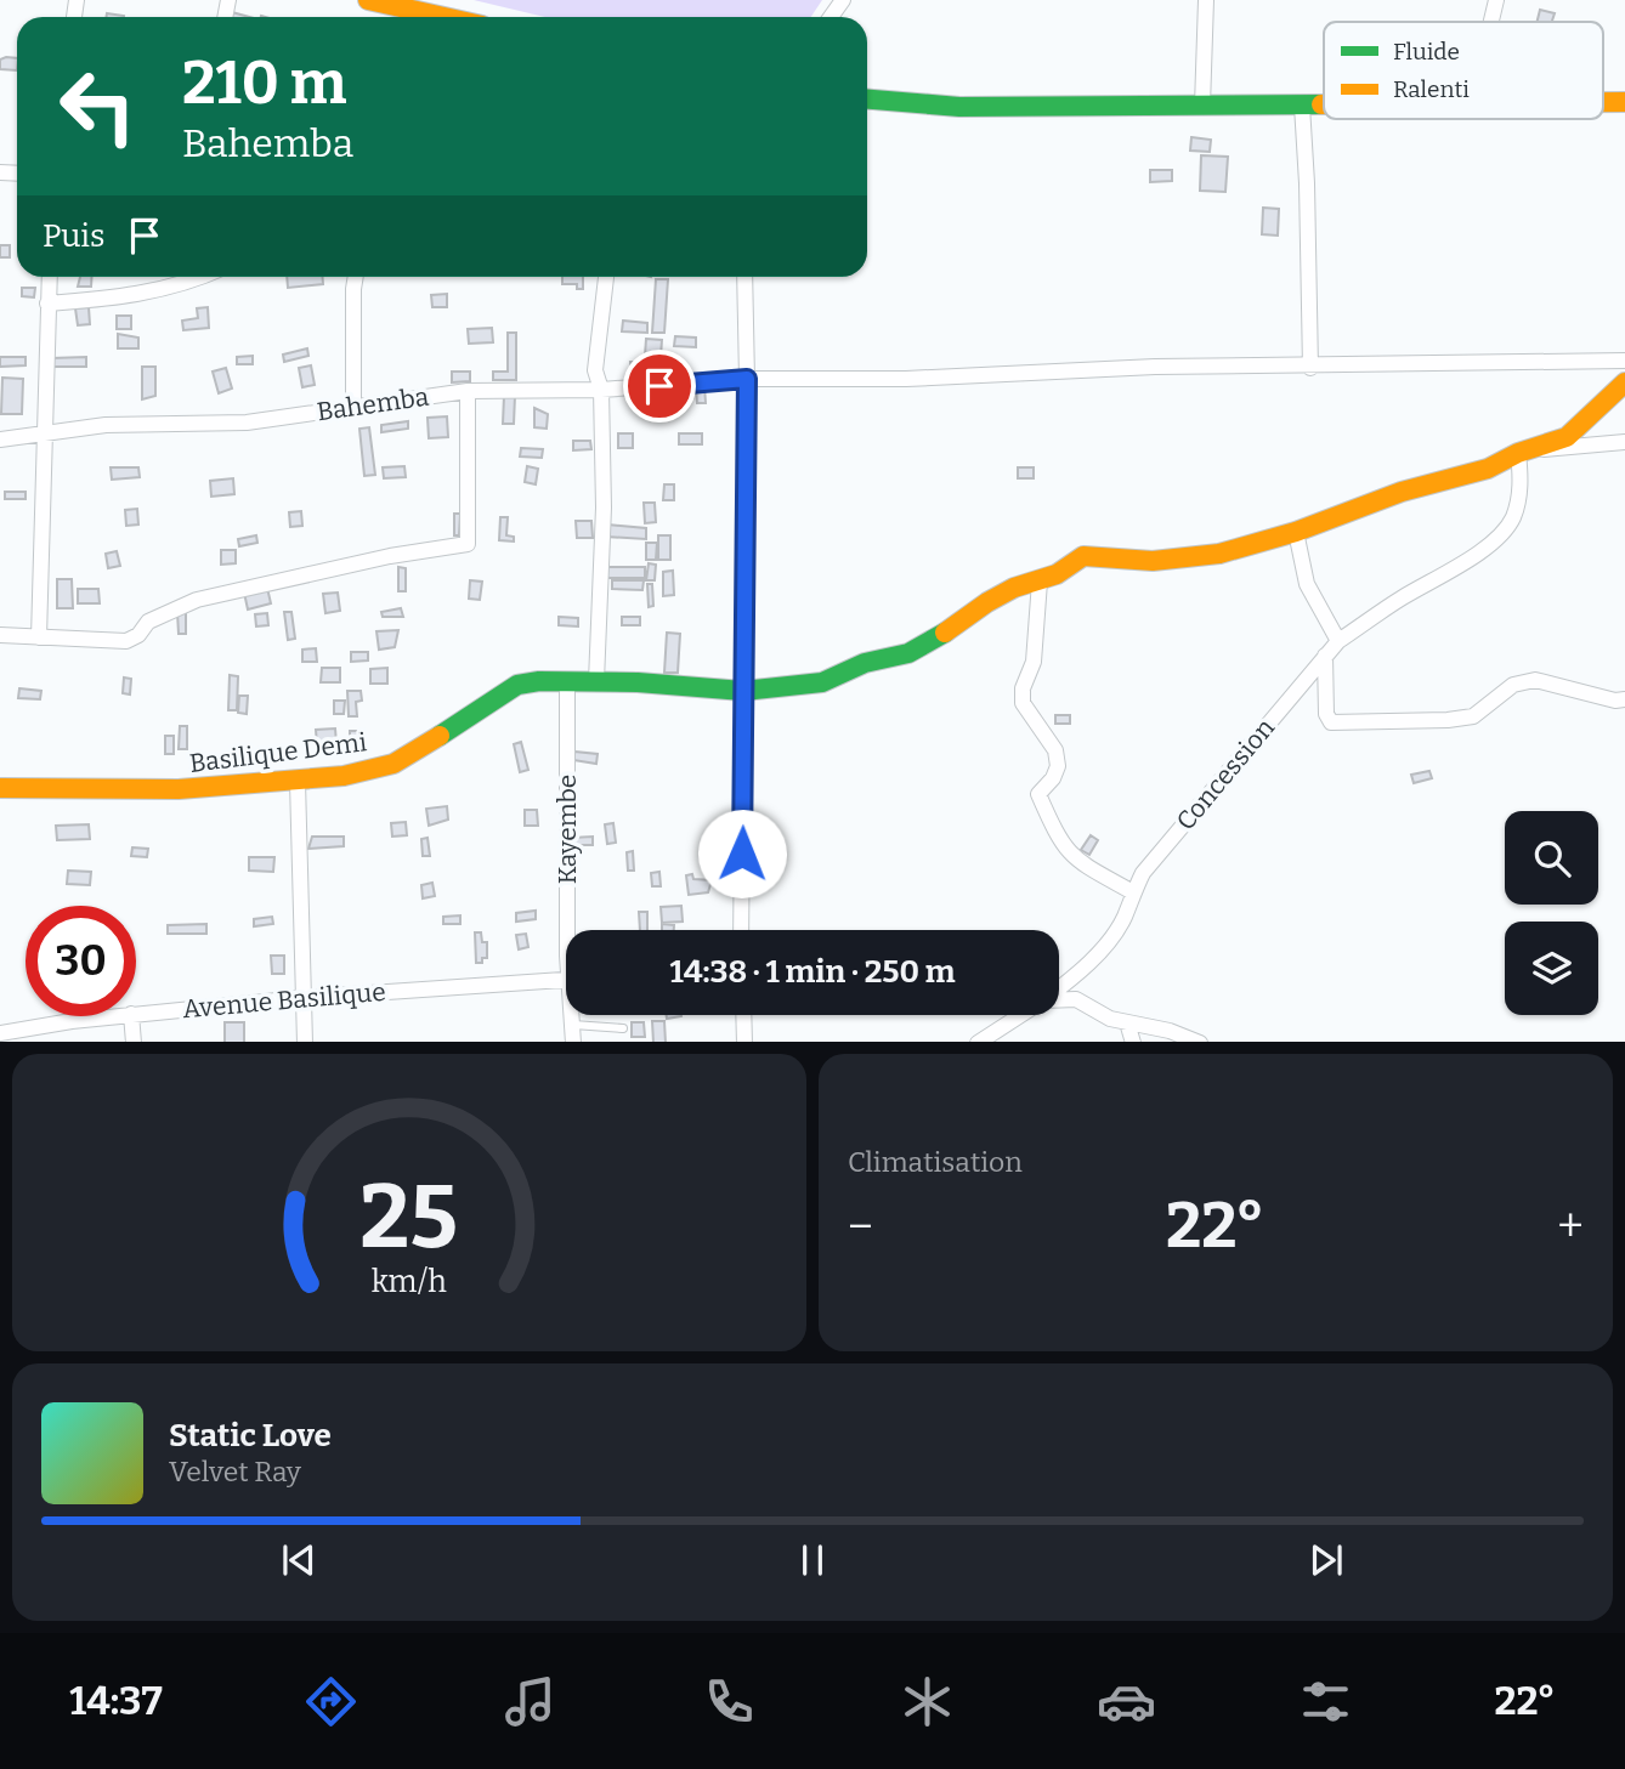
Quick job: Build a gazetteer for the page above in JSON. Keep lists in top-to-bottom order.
{
  "streets": {
    "street": [
      "Bahemba",
      "Basilique Demi",
      "Concession",
      "Kayembe",
      "Avenue Basilique"
    ]
  },
  "crossings": [
    ["Basilique Demi", "Concession"],
    ["Basilique Demi", "Kayembe"]
  ],
  "legend": ["Fluide", "Ralenti"],
  "page": {
    "turn": ["210 m", "Bahemba"],
    "then": "Puis",
    "limit": "30",
    "trip": "14:38 · 1 min · 250 m",
    "tile": "Climatisation",
    "heat": ["−", "22°", "+"],
    "song": ["Static Love", "Velvet Ray"],
    "tabs": ["14:37", "22°"],
    "gauge": ["25", "km/h"]
  }
}
